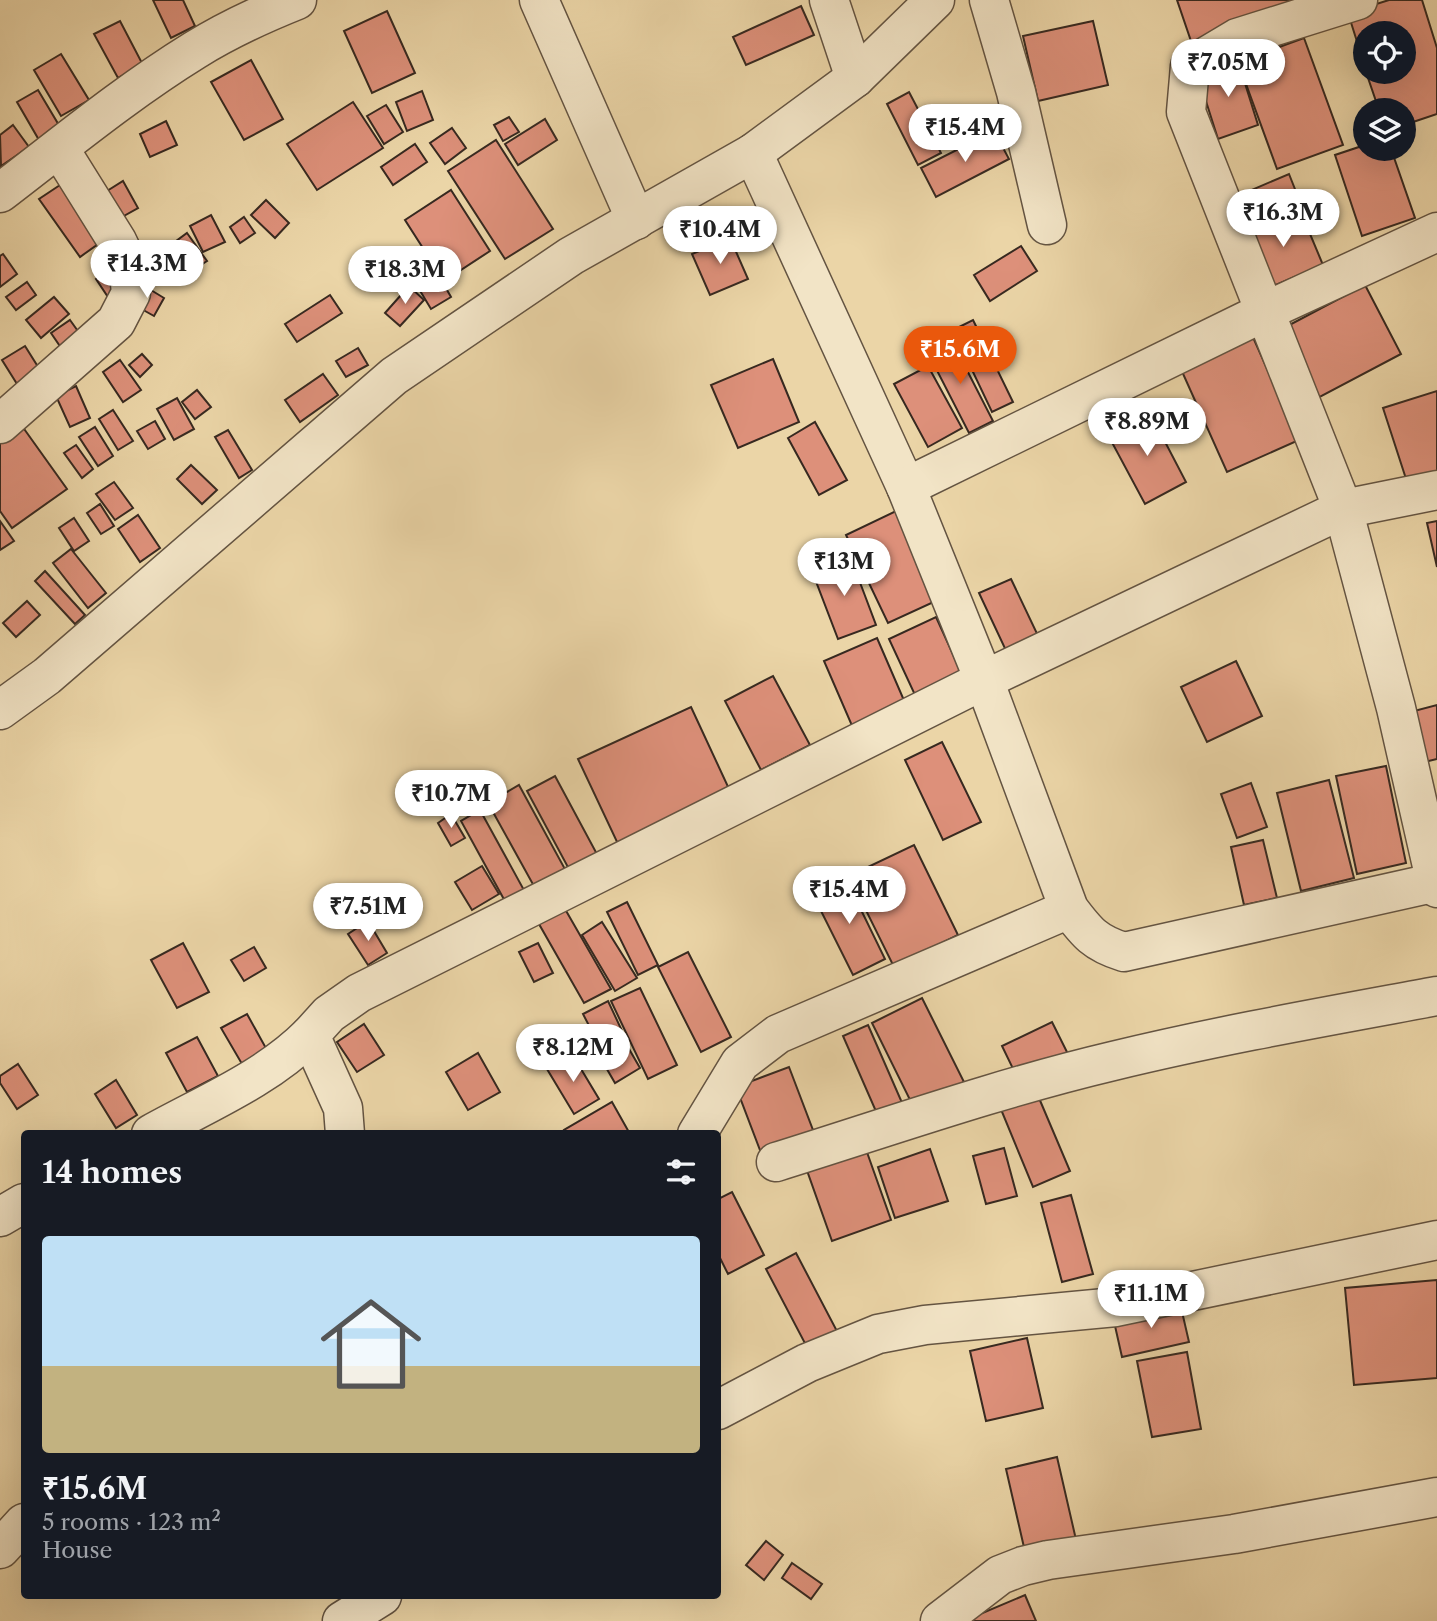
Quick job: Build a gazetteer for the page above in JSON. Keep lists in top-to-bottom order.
{
  "page": {
    "price": [
      "₹7.05M",
      "₹15.4M",
      "₹16.3M",
      "₹10.4M",
      "₹14.3M",
      "₹18.3M",
      "₹15.6M",
      "₹8.89M",
      "₹13M",
      "₹10.7M",
      "₹15.4M",
      "₹7.51M",
      "₹8.12M",
      "₹11.1M"
    ],
    "heading": "14 homes",
    "list": [
      {
        "name": "₹15.6M",
        "note": "5 rooms · 123 m² · House"
      }
    ]
  }
}
